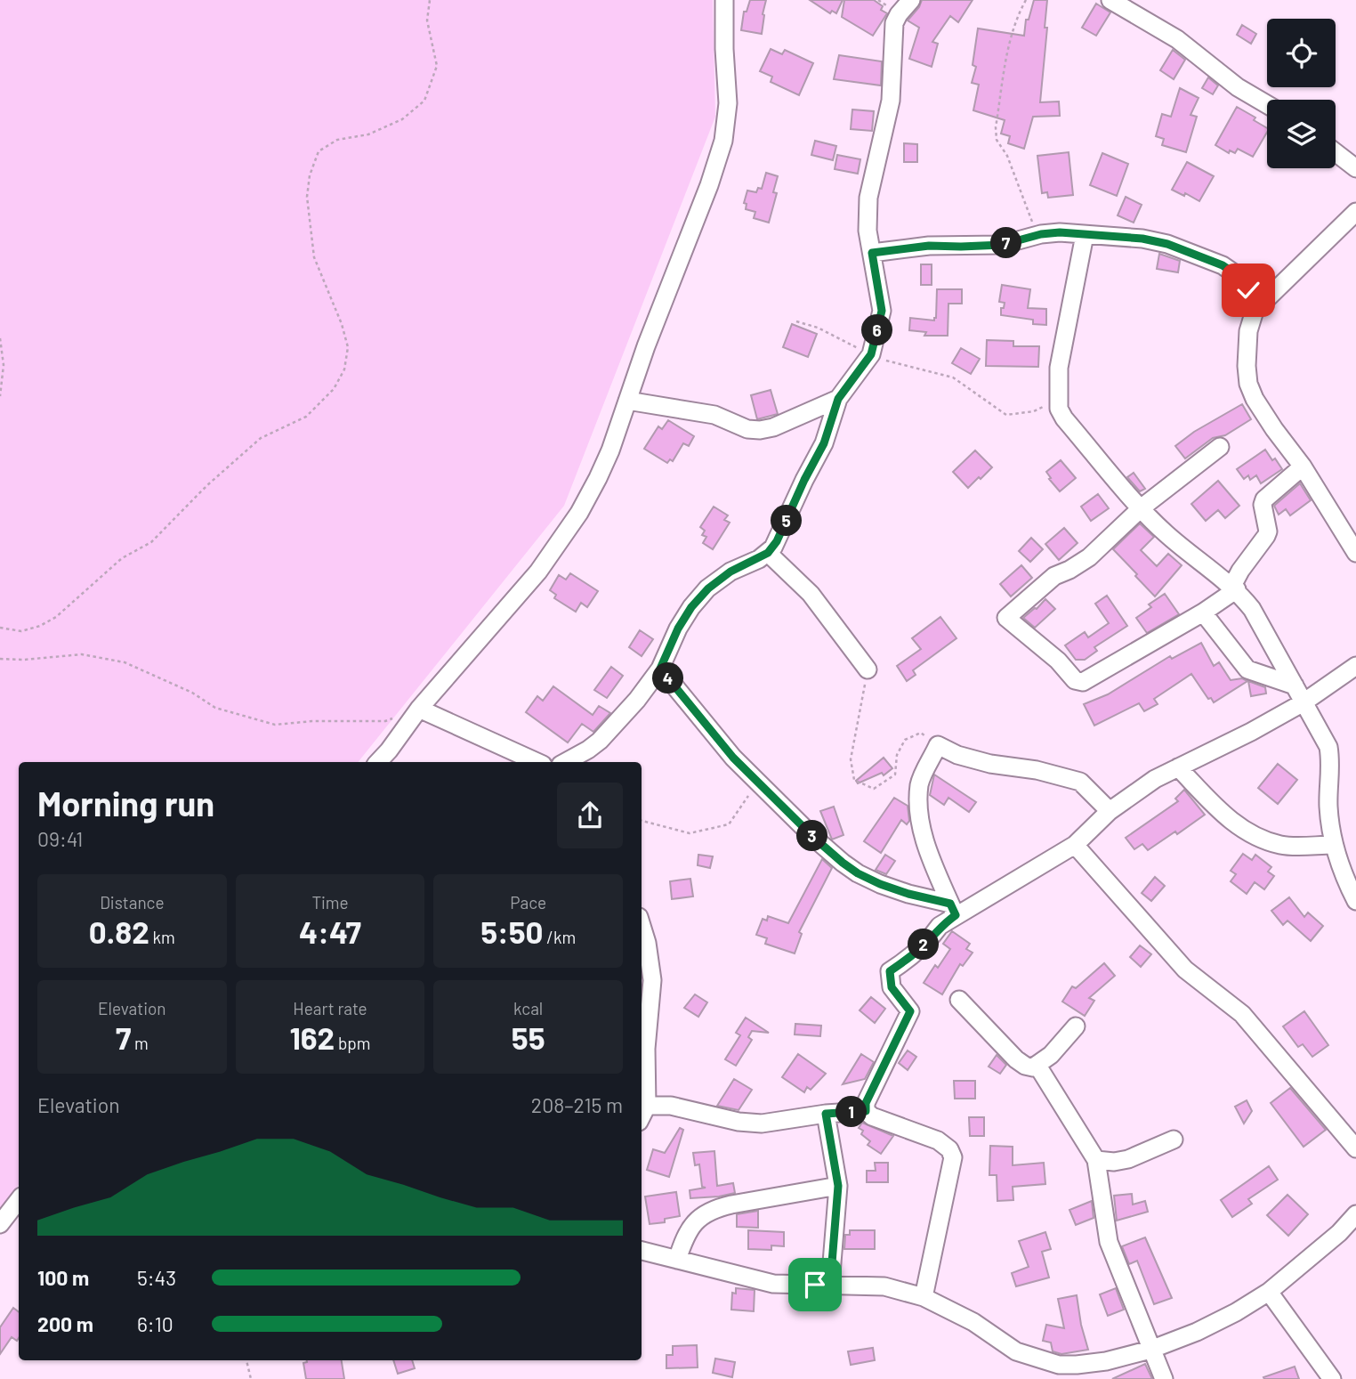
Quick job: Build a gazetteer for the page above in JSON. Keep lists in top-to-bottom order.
{
  "page": {
    "pins": [
      "7",
      "6",
      "5",
      "4",
      "3",
      "2",
      "1"
    ],
    "heading": ["Morning run", "09:41"],
    "stats": [
      ["Distance", "0.82 km"],
      ["Time", "4:47"],
      ["Pace", "5:50 /km"],
      ["Elevation", "7 m"],
      ["Heart rate", "162 bpm"],
      ["kcal", "55"]
    ],
    "chart": ["Elevation", "208–215 m"],
    "list": [
      {
        "name": "100 m",
        "note": "5:43"
      },
      {
        "name": "200 m",
        "note": "6:10"
      }
    ]
  }
}
